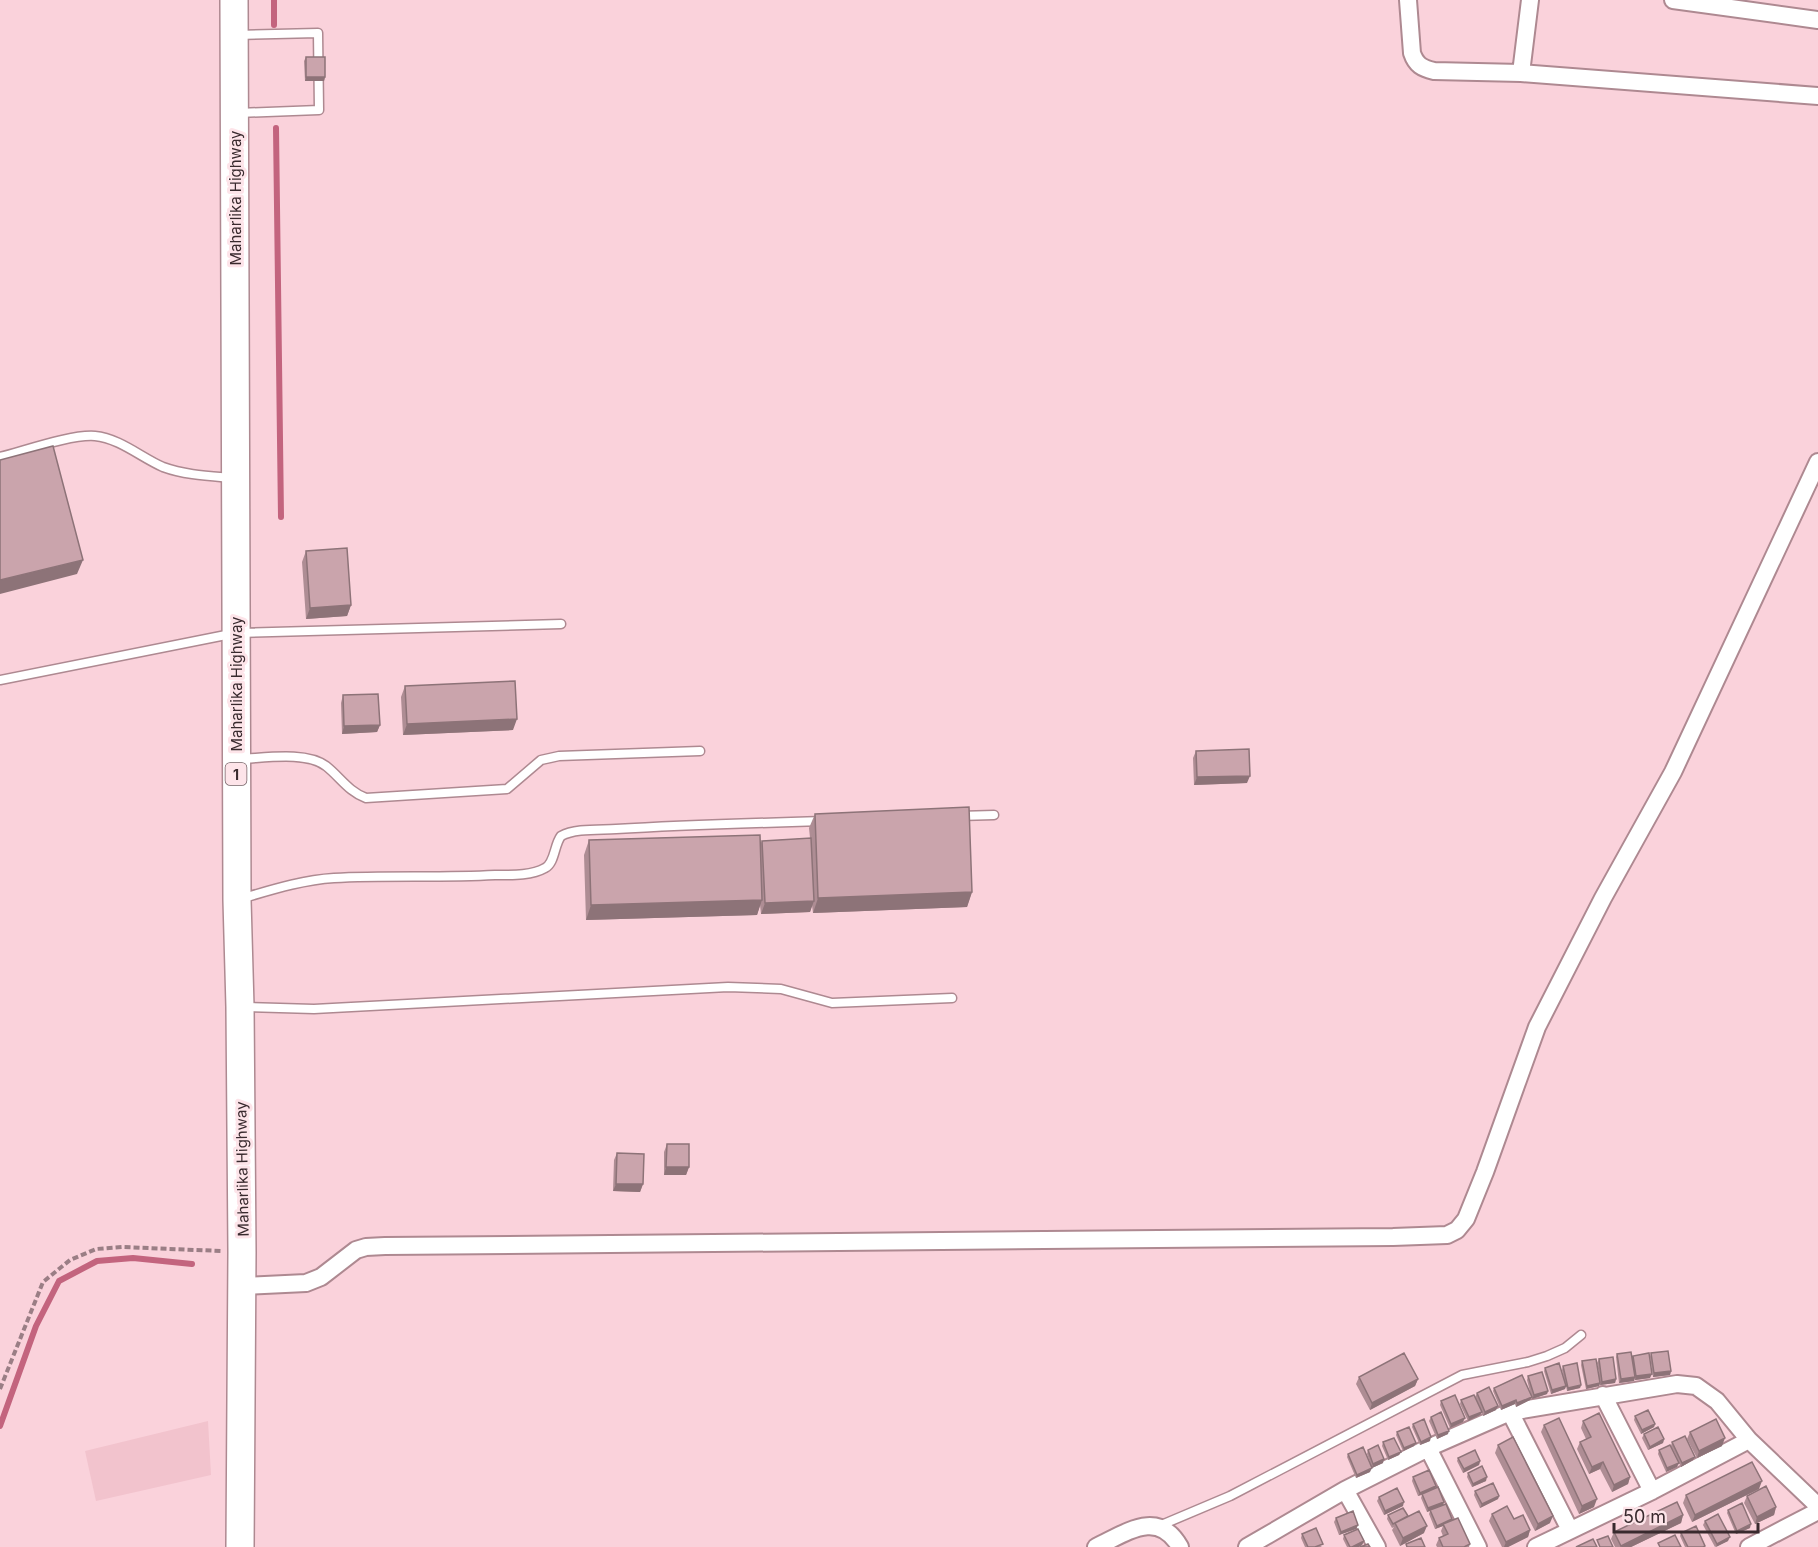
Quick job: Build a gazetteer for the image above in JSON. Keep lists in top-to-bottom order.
{
  "streets": {
    "main road": ["Maharlika Highway", "1"]
  },
  "scale_bar": "50 m"
}
